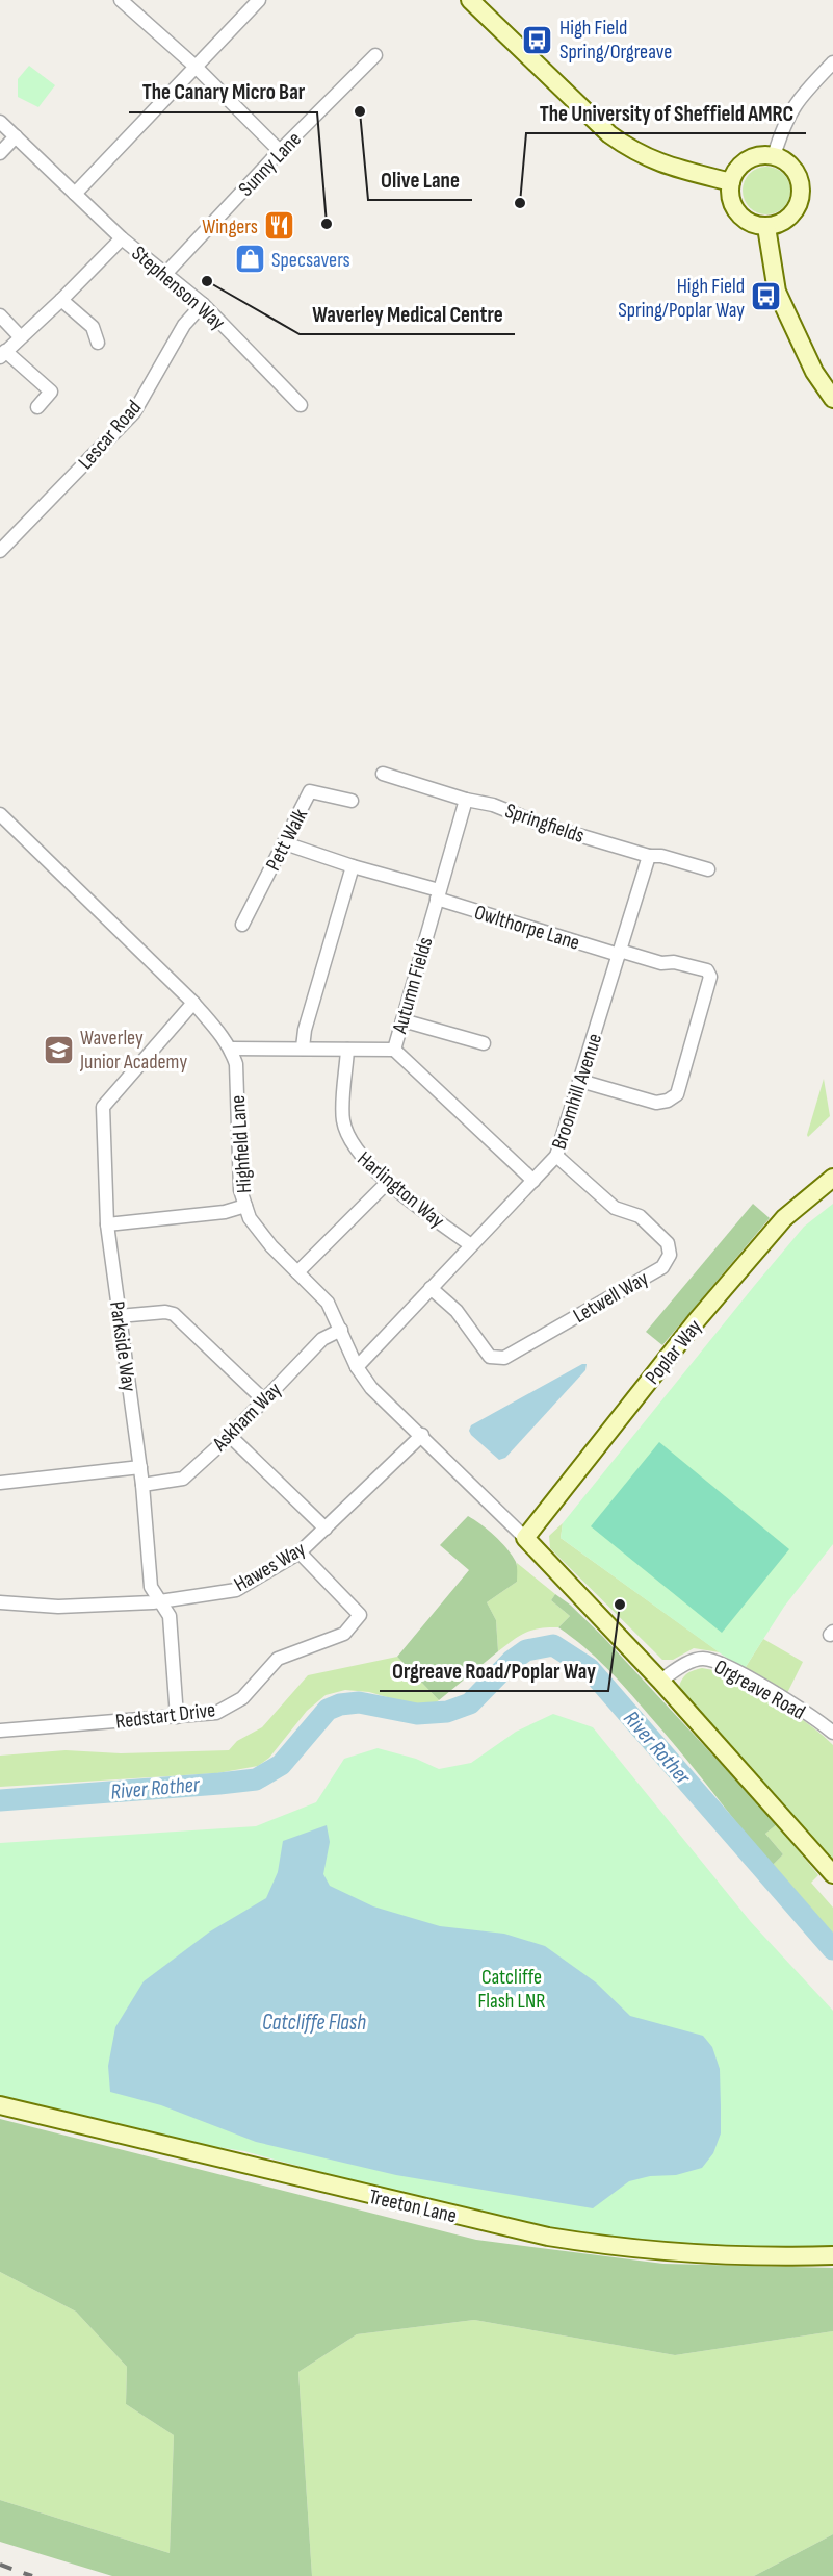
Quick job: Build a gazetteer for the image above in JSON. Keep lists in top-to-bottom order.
{
  "streets": {
    "main road": ["Poplar Way", "Treeton Lane"],
    "street": [
      "Sunny Lane",
      "Stephenson Way",
      "Lescar Road",
      "Springfields",
      "Pett Walk",
      "Owlthorpe Lane",
      "Autumn Fields",
      "Broomhill Avenue",
      "Highfield Lane",
      "Harlington Way",
      "Letwell Way",
      "Parkside Way",
      "Askham Way",
      "Hawes Way",
      "Orgreave Road",
      "Redstart Drive"
    ]
  },
  "crossings": [
    ["Sunny Lane", "Stephenson Way"],
    ["Stephenson Way", "Lescar Road"],
    ["Springfields", "Autumn Fields"],
    ["Springfields", "Broomhill Avenue"],
    ["Pett Walk", "Owlthorpe Lane"],
    ["Owlthorpe Lane", "Autumn Fields"],
    ["Owlthorpe Lane", "Broomhill Avenue"],
    ["Autumn Fields", "Highfield Lane"],
    ["Autumn Fields", "Harlington Way"],
    ["Broomhill Avenue", "Highfield Lane"],
    ["Broomhill Avenue", "Harlington Way"],
    ["Broomhill Avenue", "Letwell Way"],
    ["Highfield Lane", "Parkside Way"],
    ["Highfield Lane", "Poplar Way"],
    ["Highfield Lane", "Askham Way"],
    ["Highfield Lane", "Hawes Way"],
    ["Parkside Way", "Askham Way"],
    ["Parkside Way", "Hawes Way"],
    ["Parkside Way", "Redstart Drive"],
    ["Hawes Way", "Redstart Drive"]
  ],
  "water": ["River Rother", "Catcliffe Flash"],
  "parks": ["Catcliffe Flash LNR"],
  "places": {
    "bus stop": ["High Field Spring/Orgreave", "High Field Spring/Poplar Way"],
    "other": [
      "Olive Lane",
      "The University of Sheffield AMRC",
      "The Canary Micro Bar",
      "Waverley Medical Centre",
      "Orgreave Road/Poplar Way"
    ],
    "restaurant": ["Wingers"],
    "shop": ["Specsavers"],
    "school or university": ["Waverley Junior Academy"]
  }
}
